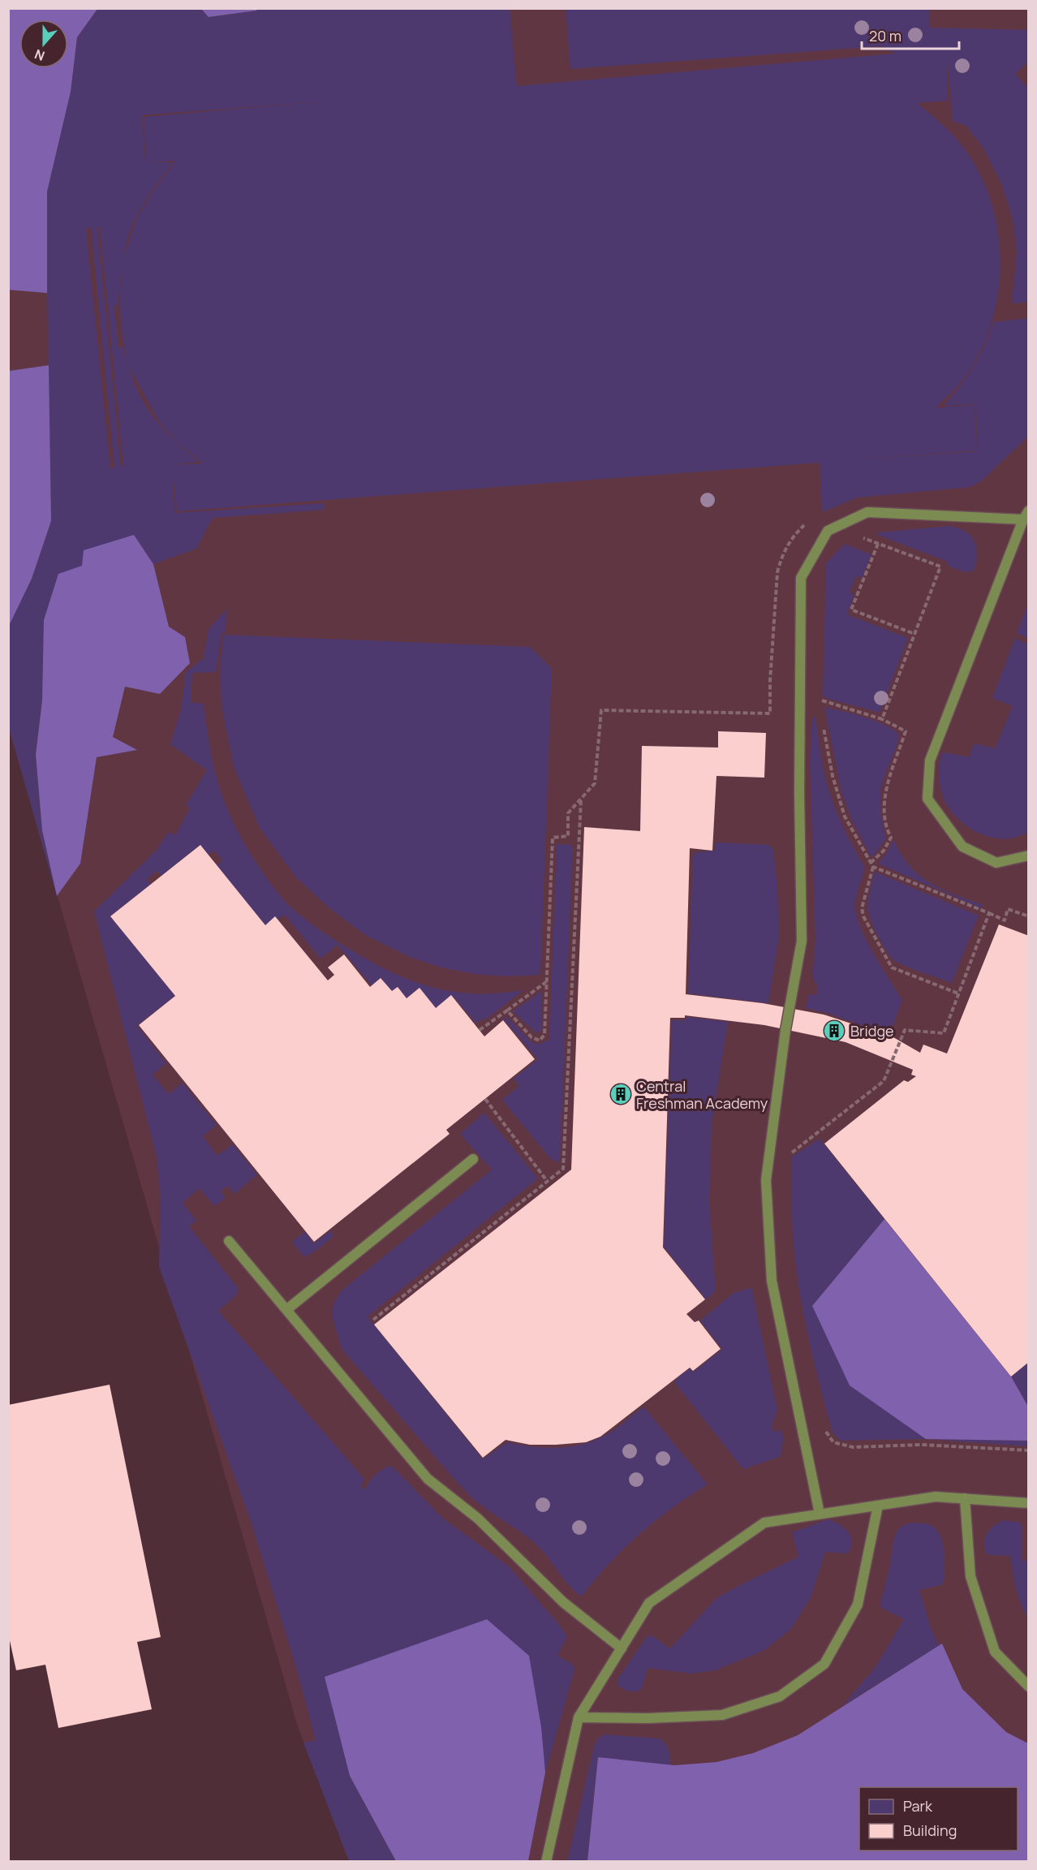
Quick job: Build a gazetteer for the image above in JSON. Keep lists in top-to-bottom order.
{
  "places": {
    "building": ["Bridge", "Central Freshman Academy"]
  },
  "legend": ["Park", "Building"],
  "scale_bar": "20 m",
  "north": "bottom"
}
